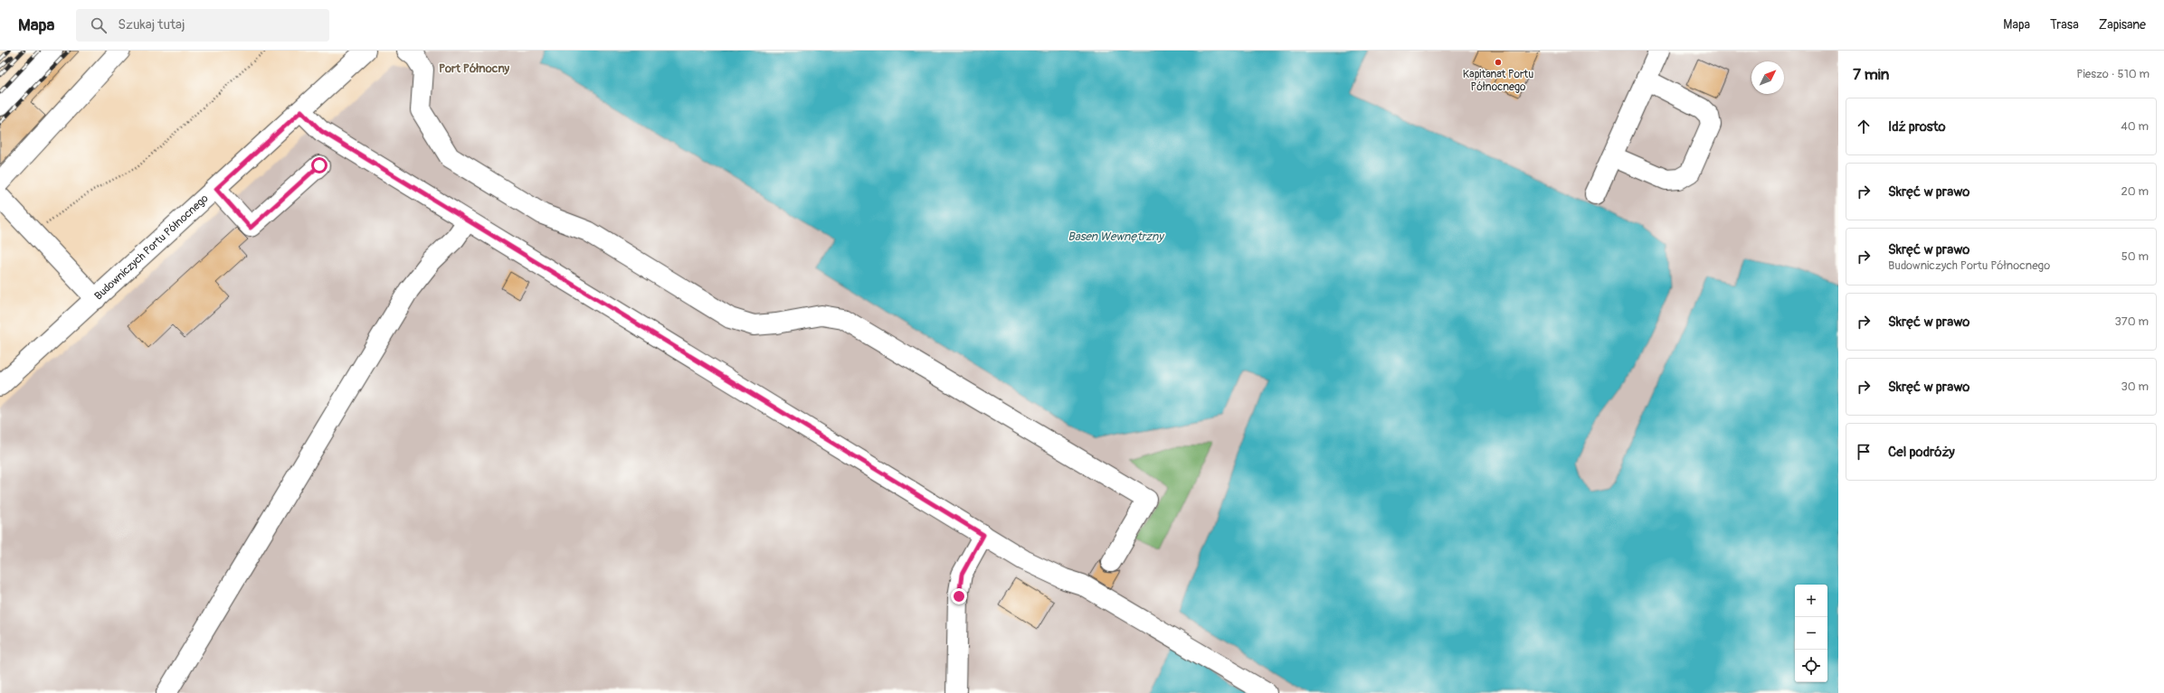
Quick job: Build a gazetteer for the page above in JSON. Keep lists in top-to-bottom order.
{
  "streets": {
    "street": ["Budowniczych Portu Północnego"]
  },
  "districts": ["Port Północny"],
  "water": ["Basen Wewnętrzny"],
  "places": ["Kapitanat Portu Północnego"],
  "north": "top right",
  "page": {
    "header": "Mapa",
    "search": "Szukaj tutaj",
    "nav": ["Mapa", "Trasa", "Zapisane"],
    "heading": ["7 min", "Pieszo · 510 m"],
    "list": [
      ["Idź prosto", "40 m"],
      ["Skręć w prawo", "20 m"],
      ["Skręć w prawo", "Budowniczych Portu Północnego", "50 m"],
      ["Skręć w prawo", "370 m"],
      ["Skręć w prawo", "30 m"],
      "Cel podróży"
    ],
    "map_buttons": ["+", "−"]
  }
}
